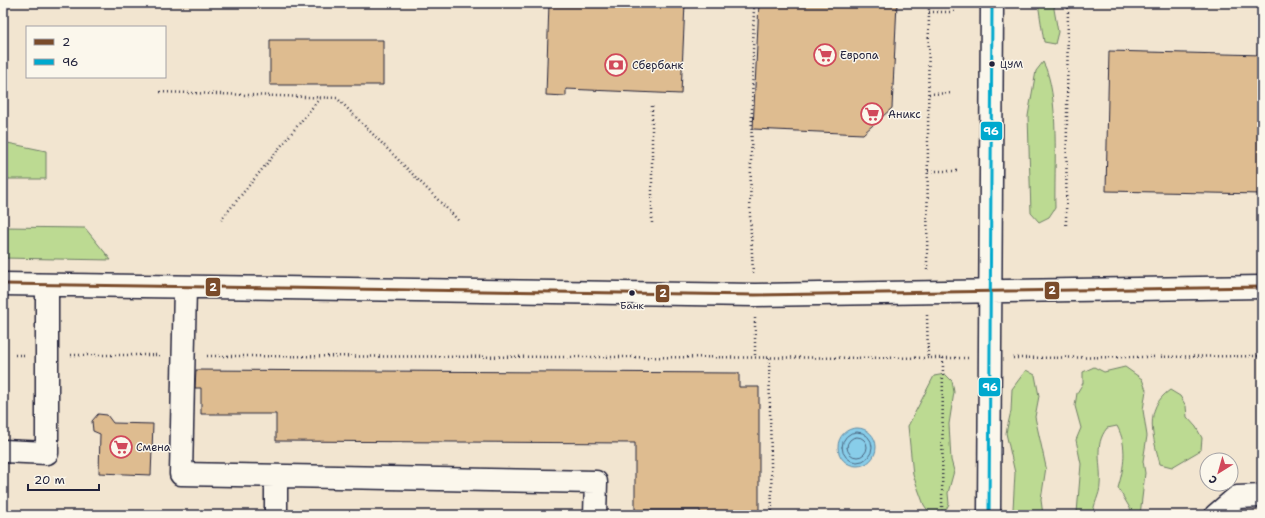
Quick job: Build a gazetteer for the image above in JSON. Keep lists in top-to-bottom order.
{
  "places": {
    "supermarket": ["Европа", "Аникс", "Смена"],
    "other": ["ЦУМ", "Банк"],
    "bank": ["Сбербанк"]
  },
  "lines": ["transit line 96", "transit line 2"],
  "legend": ["2", "96"],
  "scale_bar": "20 m",
  "north": "bottom left"
}
